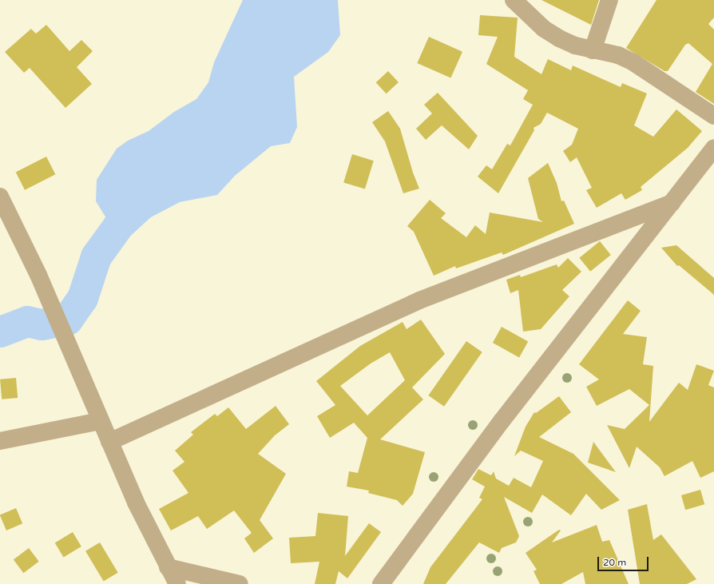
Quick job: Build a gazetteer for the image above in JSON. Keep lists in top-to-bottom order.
{
  "scale_bar": "20 m"
}
